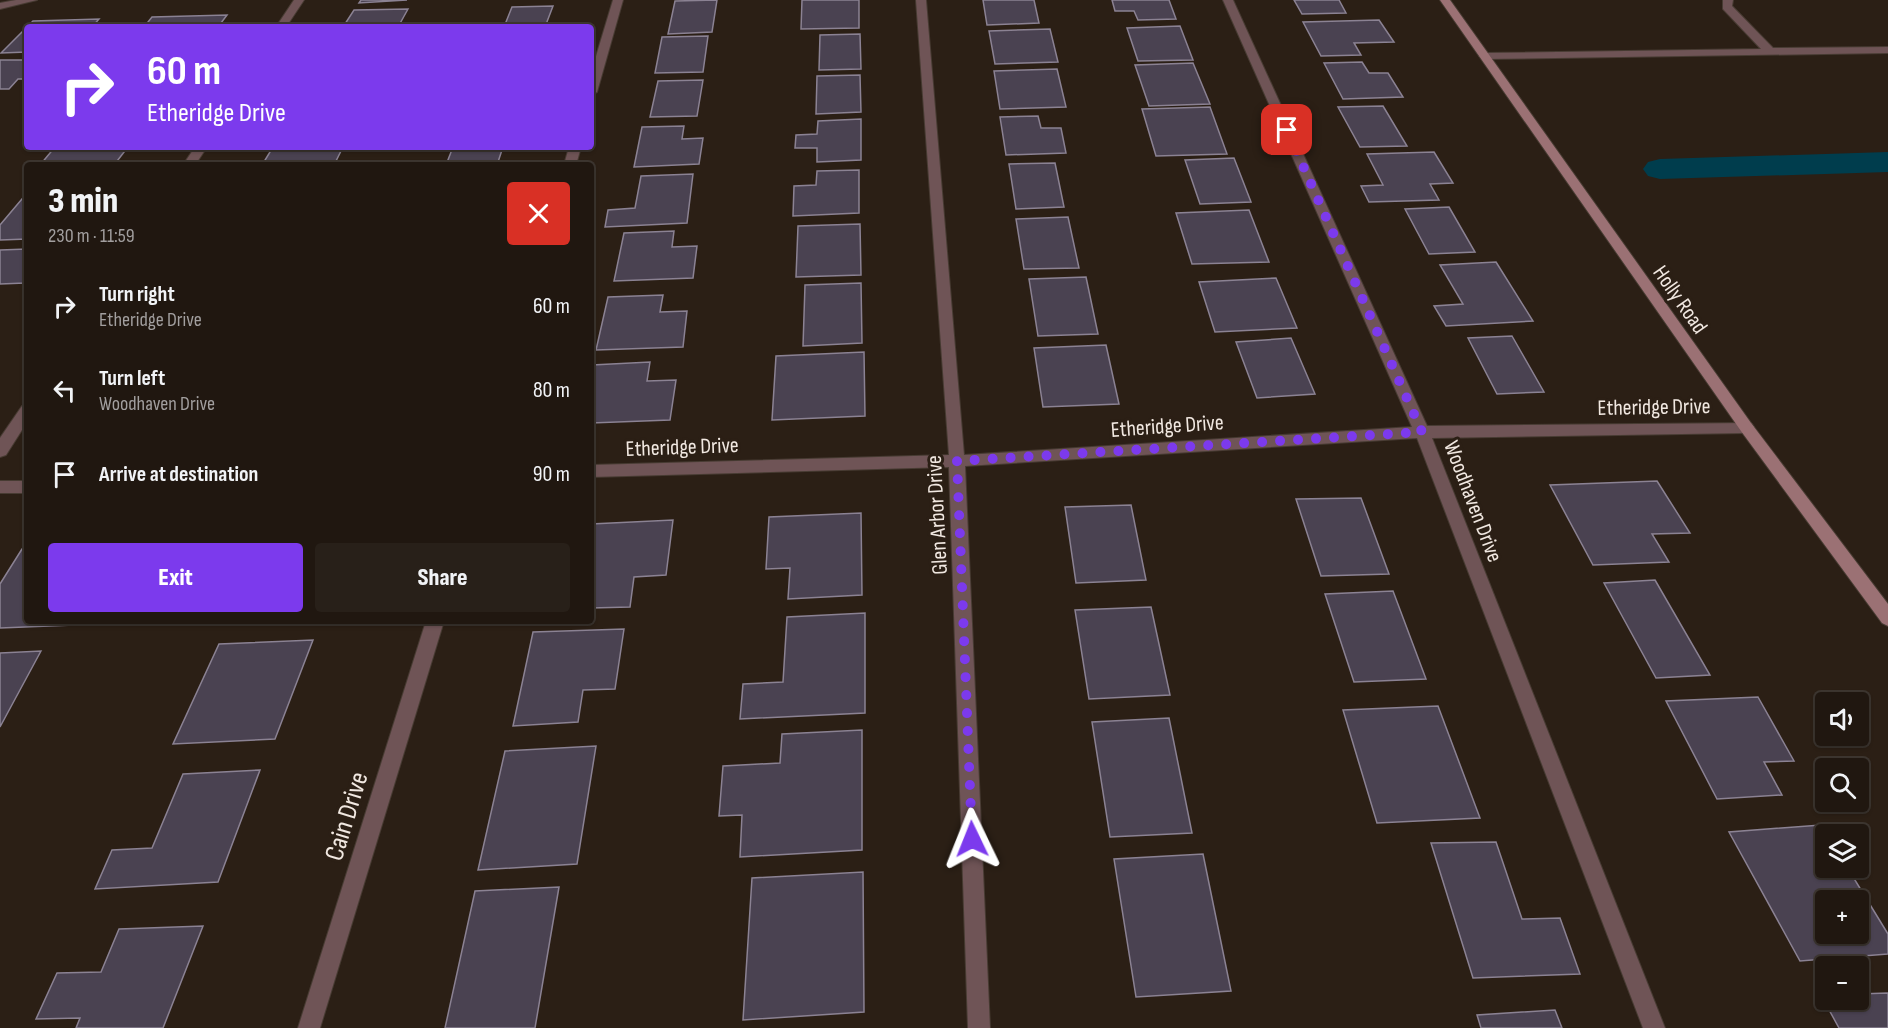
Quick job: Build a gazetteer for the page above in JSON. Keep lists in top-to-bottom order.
{
  "streets": {
    "main road": ["Holly Road"],
    "street": [
      "Etheridge Drive",
      "Woodhaven Drive",
      "Glen Arbor Drive",
      "Cain Drive"
    ]
  },
  "crossings": [
    ["Holly Road", "Etheridge Drive"],
    ["Etheridge Drive", "Woodhaven Drive"],
    ["Etheridge Drive", "Glen Arbor Drive"]
  ],
  "page": {
    "turn": ["60 m", "Etheridge Drive"],
    "heading": ["3 min", "230 m · 11:59"],
    "list": [
      {
        "name": "Turn right",
        "note": "Etheridge Drive",
        "value": "60 m"
      },
      {
        "name": "Turn left",
        "note": "Woodhaven Drive",
        "value": "80 m"
      },
      {
        "name": "Arrive at destination",
        "value": "90 m"
      }
    ],
    "buttons": ["Exit", "Share"],
    "map_buttons": ["+", "−"]
  }
}
